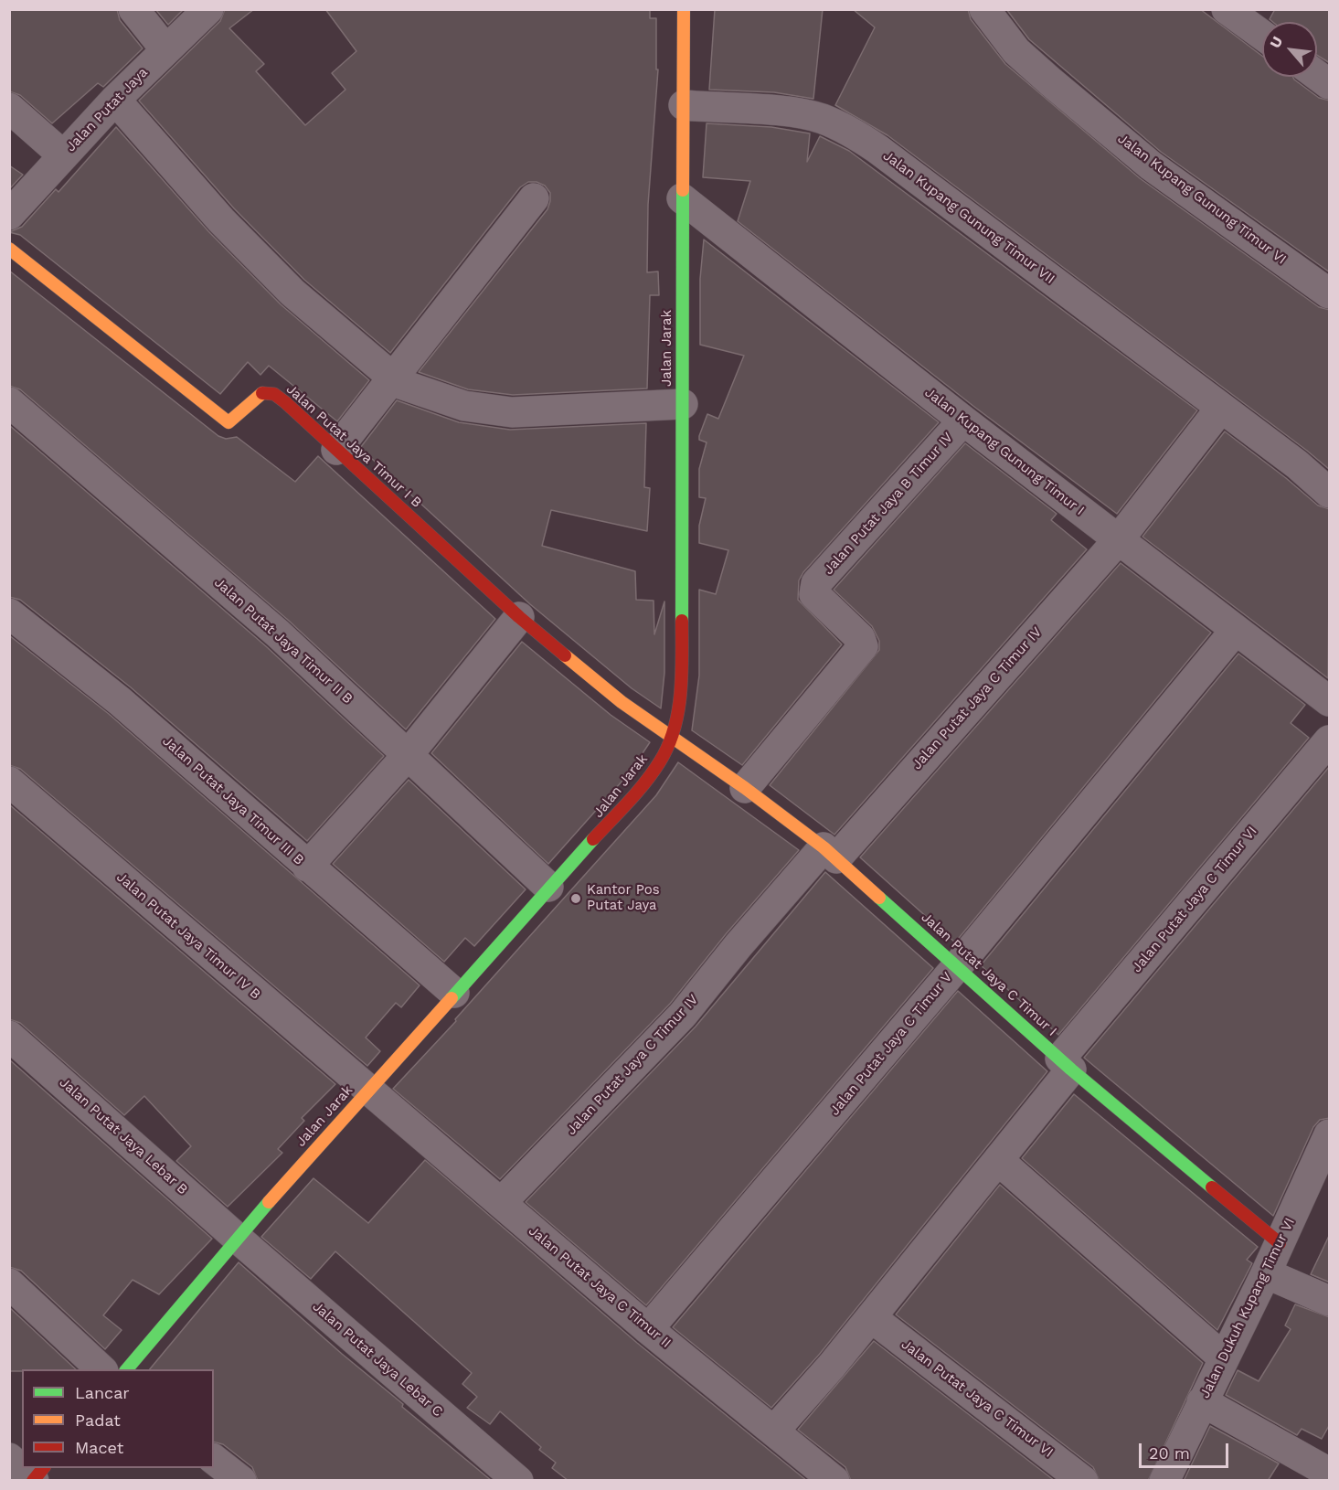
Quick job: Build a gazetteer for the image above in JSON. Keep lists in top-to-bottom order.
{
  "streets": {
    "street": [
      "Jalan Putat Jaya",
      "Jalan Kupang Gunung Timur VI",
      "Jalan Kupang Gunung Timur VII",
      "Jalan Jarak",
      "Jalan Putat Jaya Timur I B",
      "Jalan Kupang Gunung Timur I",
      "Jalan Putat Jaya B Timur IV",
      "Jalan Putat Jaya Timur II B",
      "Jalan Putat Jaya C Timur IV",
      "Jalan Putat Jaya Timur III B",
      "Jalan Putat Jaya C Timur VI",
      "Jalan Putat Jaya Timur IV B",
      "Jalan Putat Jaya C Timur I",
      "Jalan Putat Jaya C Timur V",
      "Jalan Putat Jaya Lebar B",
      "Jalan Putat Jaya C Timur II",
      "Jalan Dukuh Kupang Timur VI",
      "Jalan Putat Jaya Lebar C"
    ]
  },
  "crossings": [
    ["Jalan Kupang Gunung Timur VII", "Jalan Jarak"],
    ["Jalan Jarak", "Jalan Putat Jaya Timur I B"],
    ["Jalan Jarak", "Jalan Kupang Gunung Timur I"],
    ["Jalan Jarak", "Jalan Putat Jaya Timur II B"],
    ["Jalan Jarak", "Jalan Putat Jaya Timur III B"],
    ["Jalan Jarak", "Jalan Putat Jaya Timur IV B"],
    ["Jalan Jarak", "Jalan Putat Jaya C Timur I"],
    ["Jalan Jarak", "Jalan Putat Jaya Lebar B"],
    ["Jalan Jarak", "Jalan Putat Jaya C Timur II"],
    ["Jalan Jarak", "Jalan Putat Jaya Lebar C"],
    ["Jalan Putat Jaya Timur I B", "Jalan Putat Jaya C Timur I"],
    ["Jalan Kupang Gunung Timur I", "Jalan Putat Jaya B Timur IV"],
    ["Jalan Kupang Gunung Timur I", "Jalan Putat Jaya C Timur IV"],
    ["Jalan Kupang Gunung Timur I", "Jalan Putat Jaya C Timur V"],
    ["Jalan Putat Jaya B Timur IV", "Jalan Putat Jaya C Timur I"],
    ["Jalan Putat Jaya C Timur IV", "Jalan Putat Jaya C Timur I"],
    ["Jalan Putat Jaya C Timur IV", "Jalan Putat Jaya C Timur II"],
    ["Jalan Putat Jaya C Timur VI", "Jalan Putat Jaya C Timur I"],
    ["Jalan Putat Jaya C Timur VI", "Jalan Putat Jaya C Timur II"],
    ["Jalan Putat Jaya Timur IV B", "Jalan Putat Jaya C Timur II"],
    ["Jalan Putat Jaya C Timur I", "Jalan Putat Jaya C Timur V"],
    ["Jalan Putat Jaya C Timur I", "Jalan Dukuh Kupang Timur VI"],
    ["Jalan Putat Jaya C Timur V", "Jalan Putat Jaya C Timur II"],
    ["Jalan Putat Jaya Lebar B", "Jalan Putat Jaya Lebar C"]
  ],
  "places": ["Kantor Pos Putat Jaya"],
  "legend": ["Lancar", "Padat", "Macet"],
  "scale_bar": "20 m",
  "north": "top left"
}
